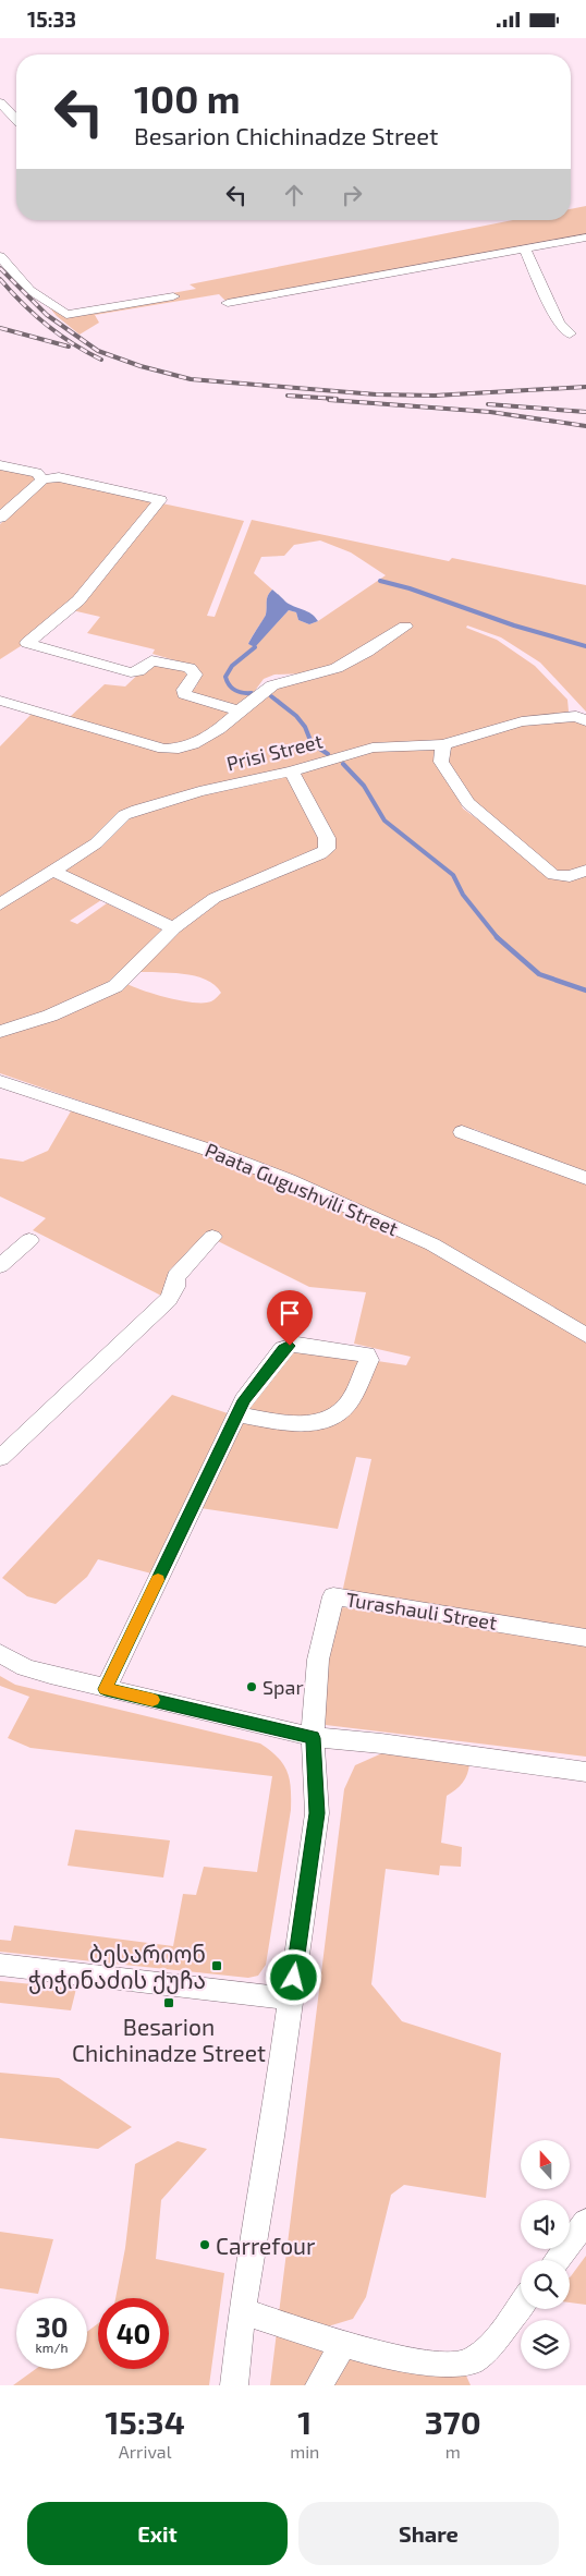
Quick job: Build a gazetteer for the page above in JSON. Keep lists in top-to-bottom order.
{
  "streets": {
    "street": ["Prisi Street", "Paata Gugushvili Street", "Turashauli Street"]
  },
  "places": {
    "other": ["Spar", "Carrefour"],
    "transit": ["ბესარიონ ჭიჭინაძის ქუჩა", "Besarion Chichinadze Street"]
  },
  "north": "top",
  "page": {
    "status": "15:33",
    "turn": ["100 m", "Besarion Chichinadze Street"],
    "speed": "30 km/h",
    "limit": "40",
    "eta": [
      "15:34",
      "Arrival",
      "1",
      "min",
      "370",
      "m"
    ],
    "buttons": ["Exit", "Share"]
  }
}
